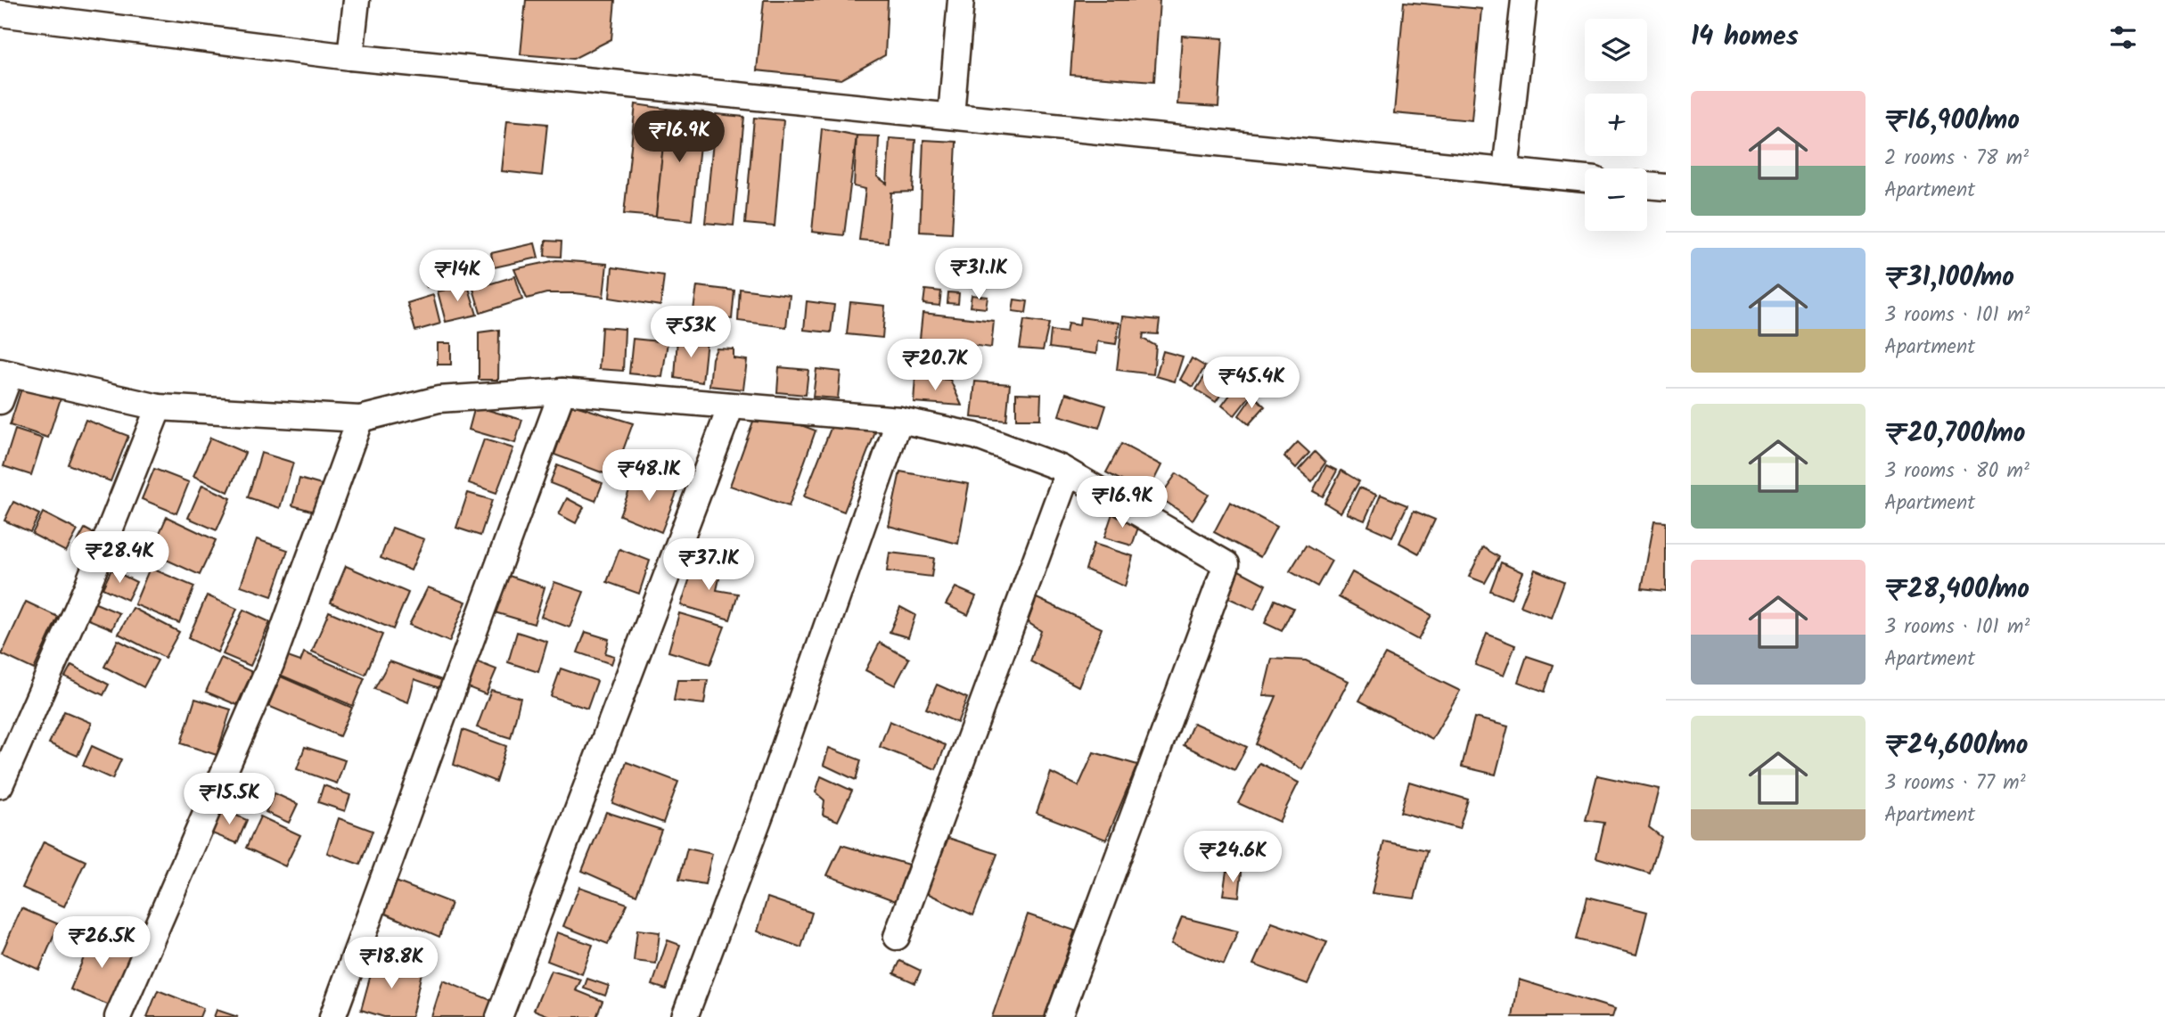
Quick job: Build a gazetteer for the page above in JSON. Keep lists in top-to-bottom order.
{
  "page": {
    "heading": "14 homes",
    "map_buttons": ["+", "−"],
    "list": [
      {
        "name": "₹16,900/mo",
        "note": "2 rooms · 78 m² · Apartment"
      },
      {
        "name": "₹31,100/mo",
        "note": "3 rooms · 101 m² · Apartment"
      },
      {
        "name": "₹20,700/mo",
        "note": "3 rooms · 80 m² · Apartment"
      },
      {
        "name": "₹28,400/mo",
        "note": "3 rooms · 101 m² · Apartment"
      },
      {
        "name": "₹24,600/mo",
        "note": "3 rooms · 77 m² · Apartment"
      }
    ],
    "price": [
      "₹16.9K",
      "₹31.1K",
      "₹14K",
      "₹53K",
      "₹20.7K",
      "₹45.4K",
      "₹48.1K",
      "₹16.9K",
      "₹28.4K",
      "₹37.1K",
      "₹15.5K",
      "₹24.6K",
      "₹26.5K",
      "₹18.8K"
    ]
  }
}
